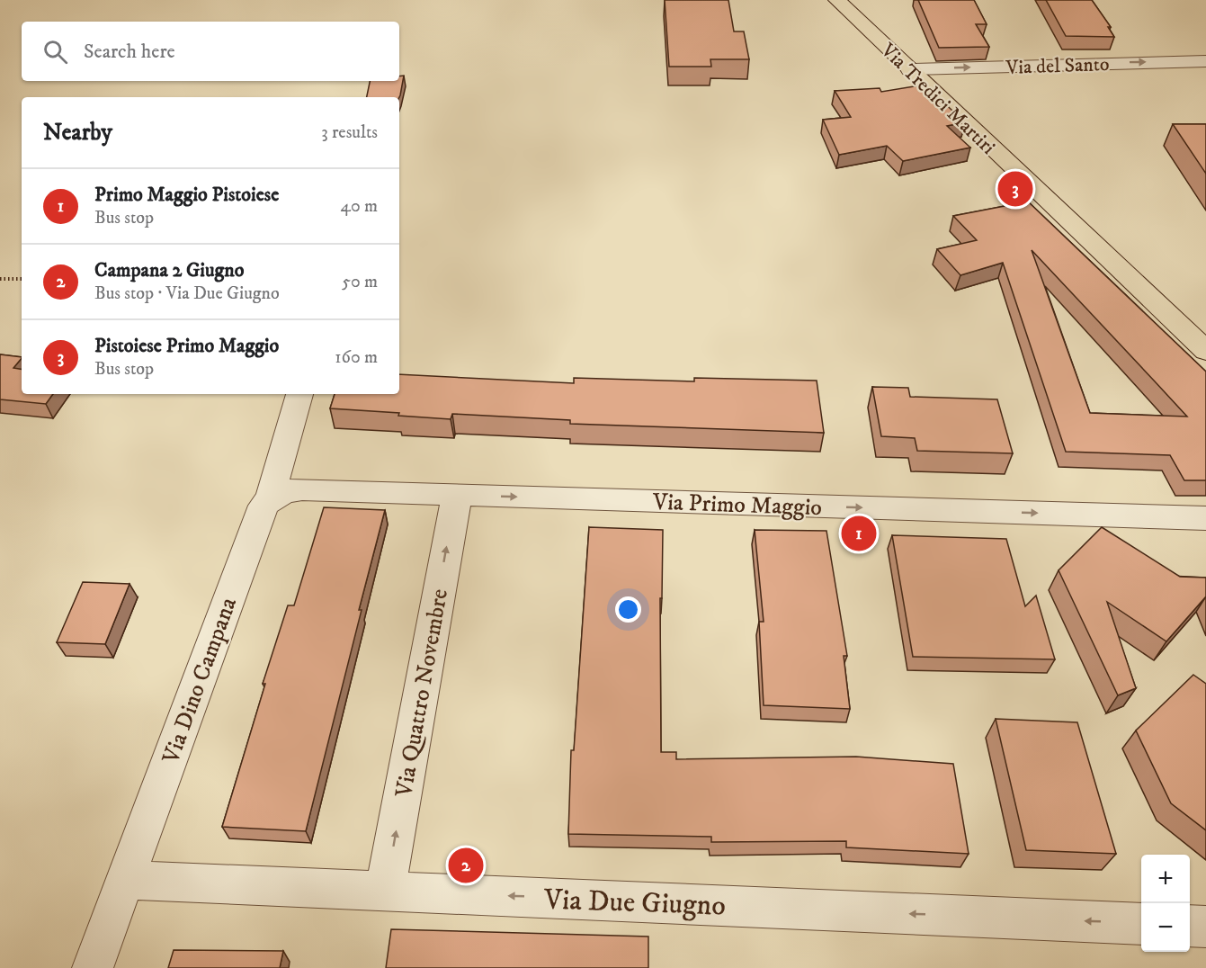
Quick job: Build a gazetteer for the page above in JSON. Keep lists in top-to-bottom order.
{
  "streets": {
    "main road": ["Via Tredici Martiri"],
    "street": [
      "Via del Santo",
      "Via Primo Maggio",
      "Via Dino Campana",
      "Via Quattro Novembre",
      "Via Due Giugno"
    ]
  },
  "crossings": [
    ["Via del Santo", "Via Tredici Martiri"],
    ["Via Primo Maggio", "Via Dino Campana"],
    ["Via Primo Maggio", "Via Quattro Novembre"],
    ["Via Dino Campana", "Via Due Giugno"],
    ["Via Quattro Novembre", "Via Due Giugno"]
  ],
  "one_way": [
    "Via del Santo",
    "Via Primo Maggio",
    "Via Quattro Novembre",
    "Via Due Giugno"
  ],
  "page": {
    "search": "Search here",
    "heading": ["Nearby", "3 results"],
    "list": [
      {
        "mark": "1",
        "name": "Primo Maggio Pistoiese",
        "note": "Bus stop",
        "value": "40 m"
      },
      {
        "mark": "2",
        "name": "Campana 2 Giugno",
        "note": "Bus stop · Via Due Giugno",
        "value": "50 m"
      },
      {
        "mark": "3",
        "name": "Pistoiese Primo Maggio",
        "note": "Bus stop",
        "value": "160 m"
      }
    ],
    "pins": ["3", "1", "2"],
    "map_buttons": ["+", "−"]
  }
}
